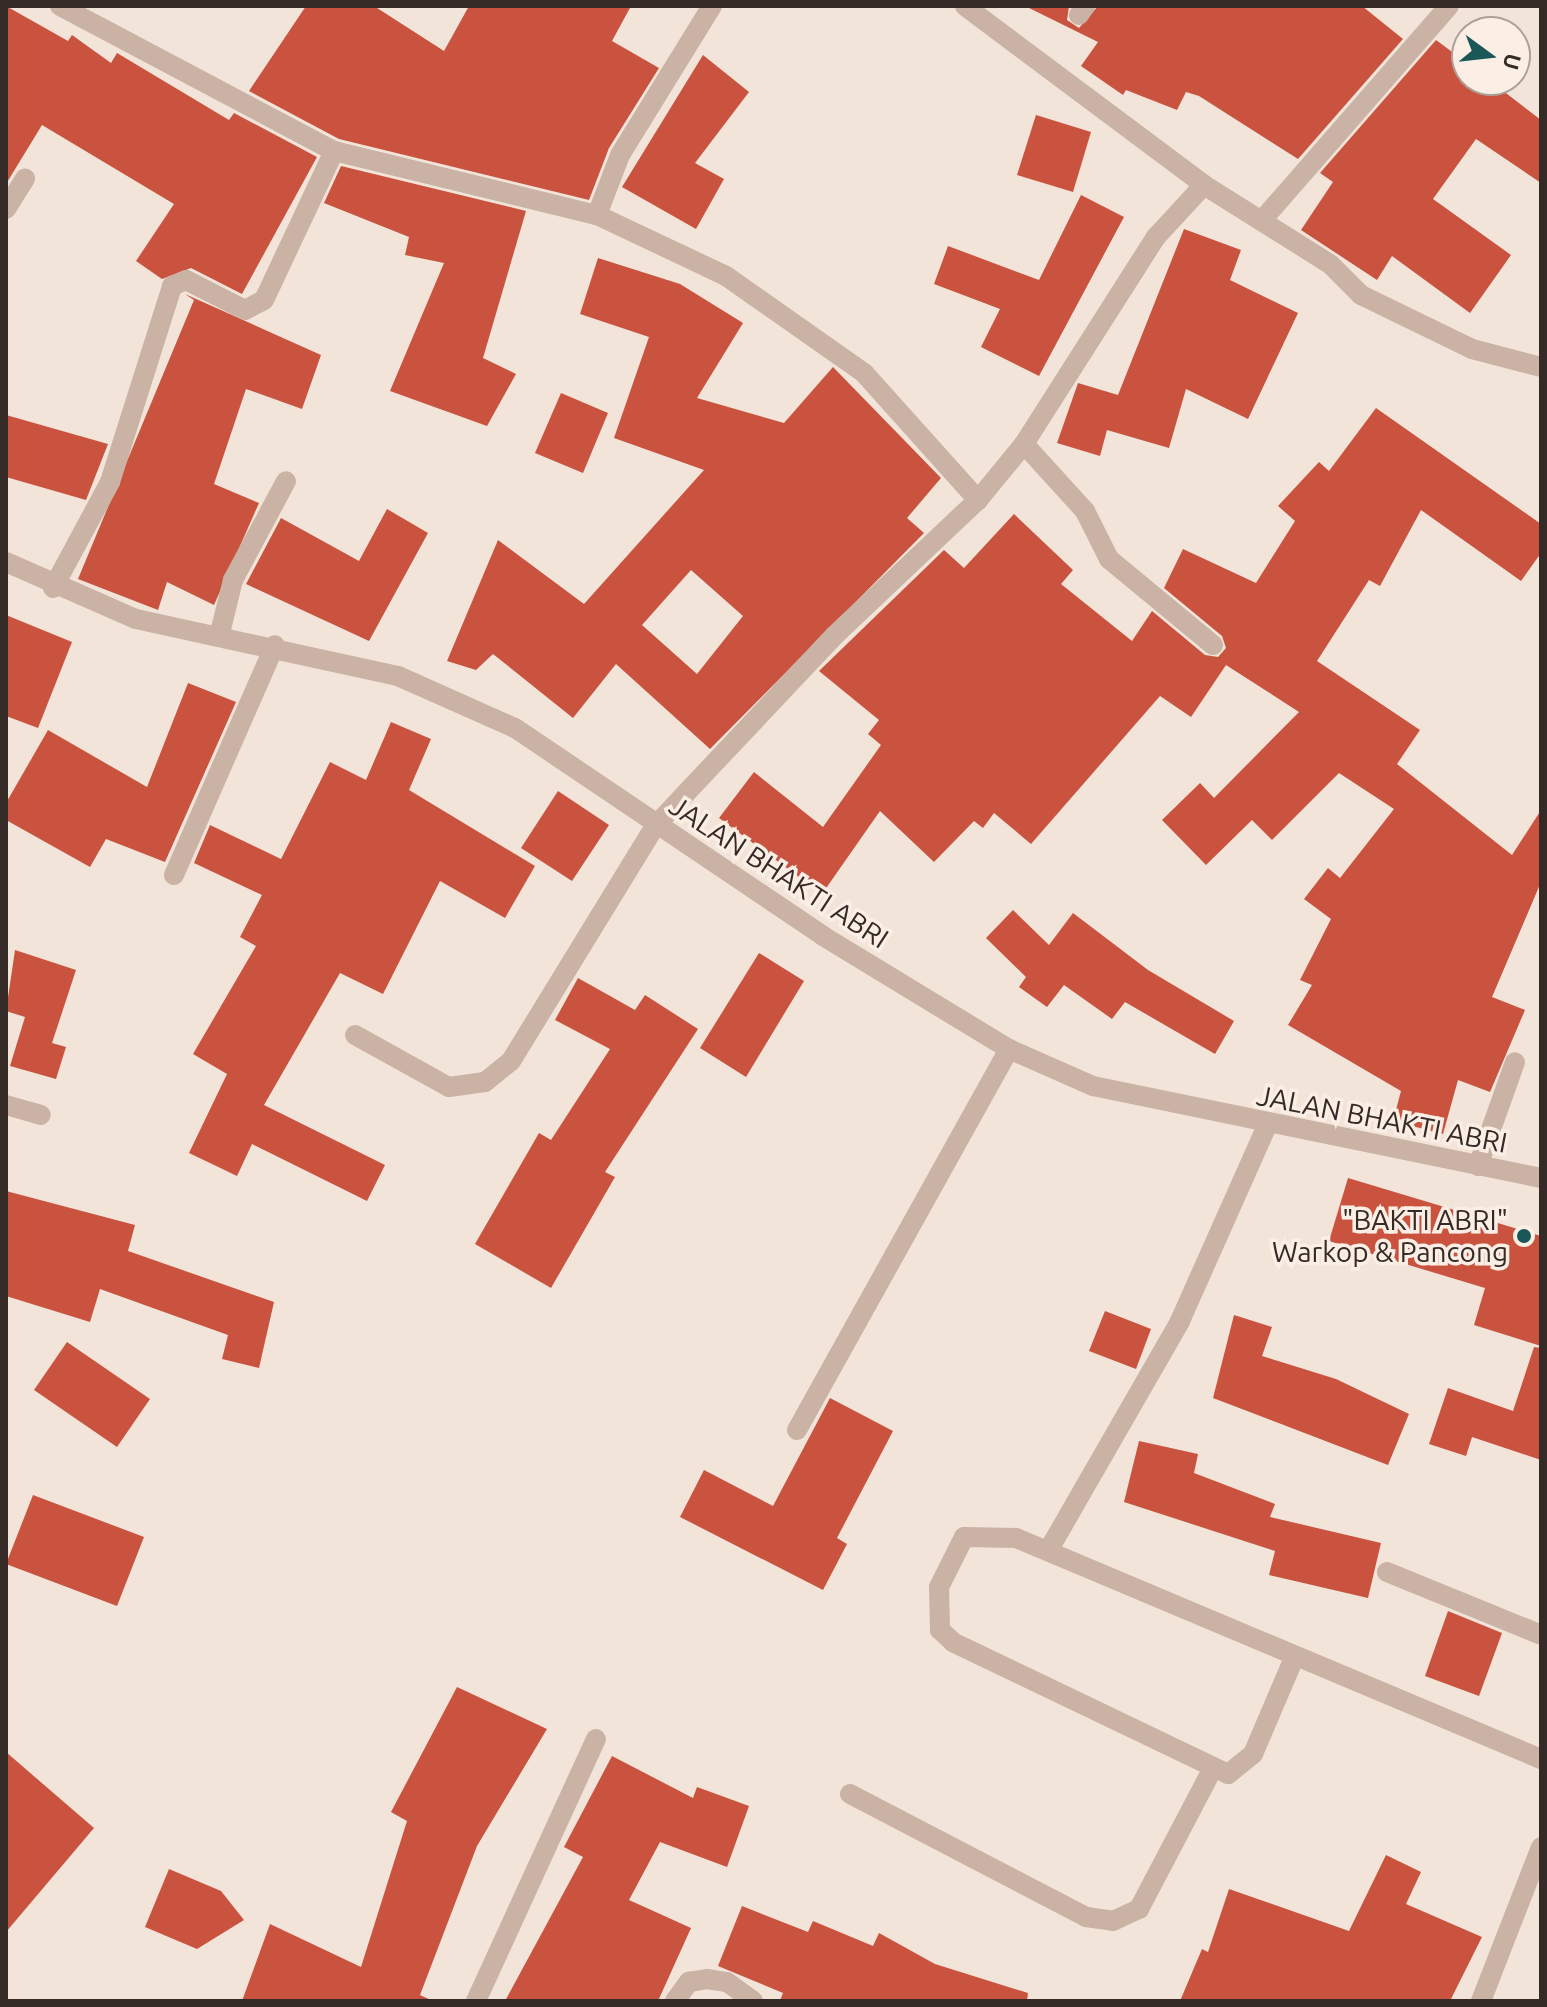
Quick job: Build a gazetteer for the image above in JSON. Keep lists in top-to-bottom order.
{
  "streets": {
    "street": ["JALAN BHAKTI ABRI"]
  },
  "places": ["\"BAKTI ABRI\" Warkop & Pancong"],
  "north": "right"
}
